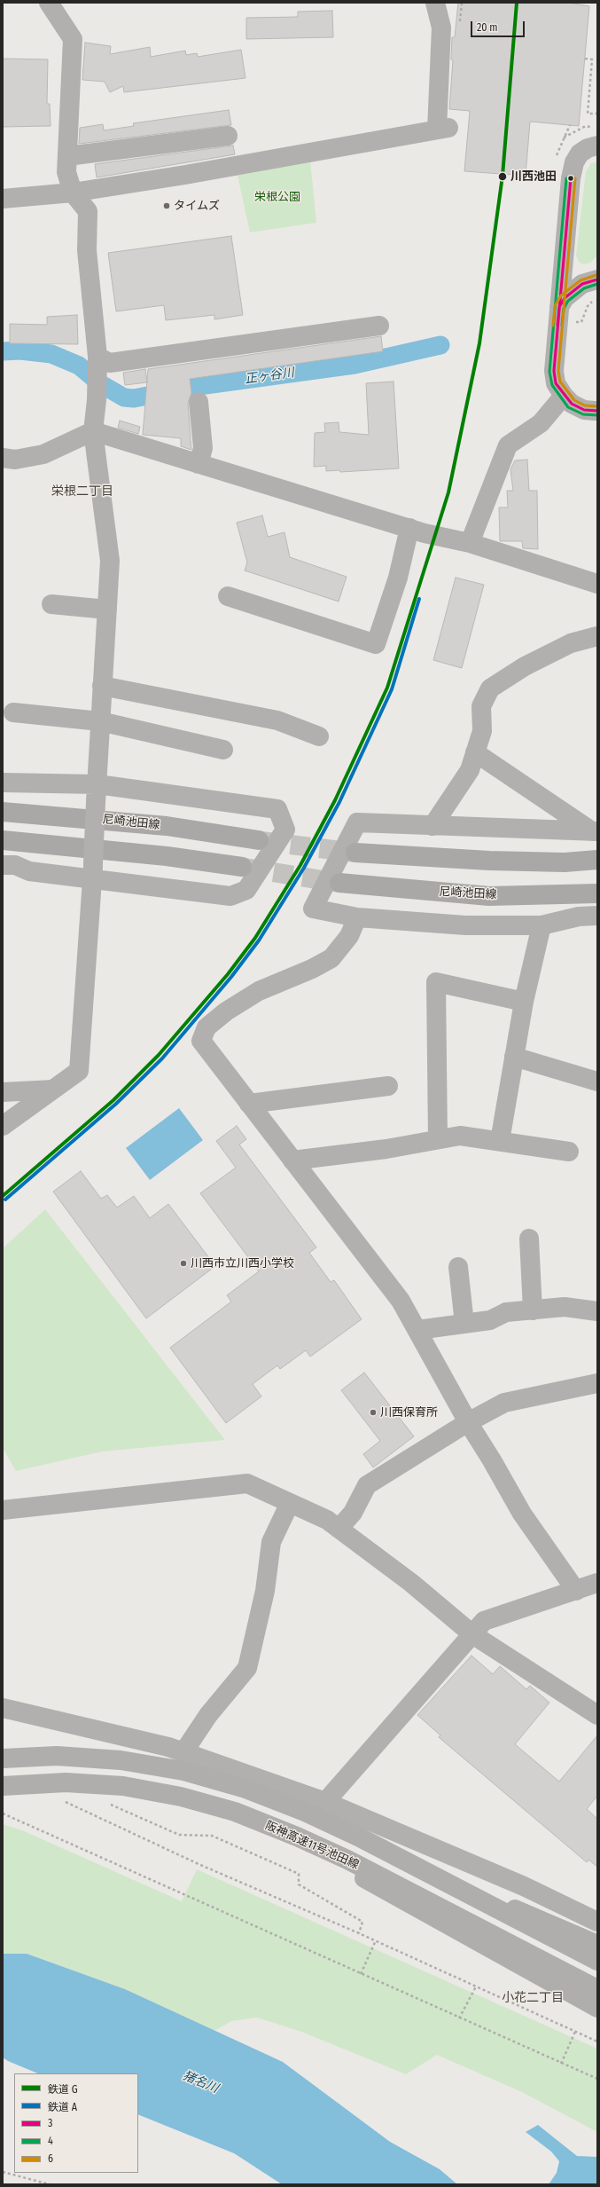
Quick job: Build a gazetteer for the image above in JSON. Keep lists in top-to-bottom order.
{
  "streets": {
    "highway": ["阪神高速11号池田線"],
    "main road": ["尼崎池田線"]
  },
  "districts": ["栄根二丁目", "小花二丁目"],
  "water": ["正ヶ谷川", "猪名川"],
  "parks": ["栄根公園"],
  "places": [
    "川西池田",
    "タイムズ",
    "川西市立川西小学校",
    "川西保育所"
  ],
  "lines": [
    "rail line G",
    "transit line 3",
    "transit line 4",
    "transit line 6",
    "rail line A"
  ],
  "legend": [
    "鉄道 G",
    "鉄道 A",
    "3",
    "4",
    "6"
  ],
  "scale_bar": "20 m"
}
